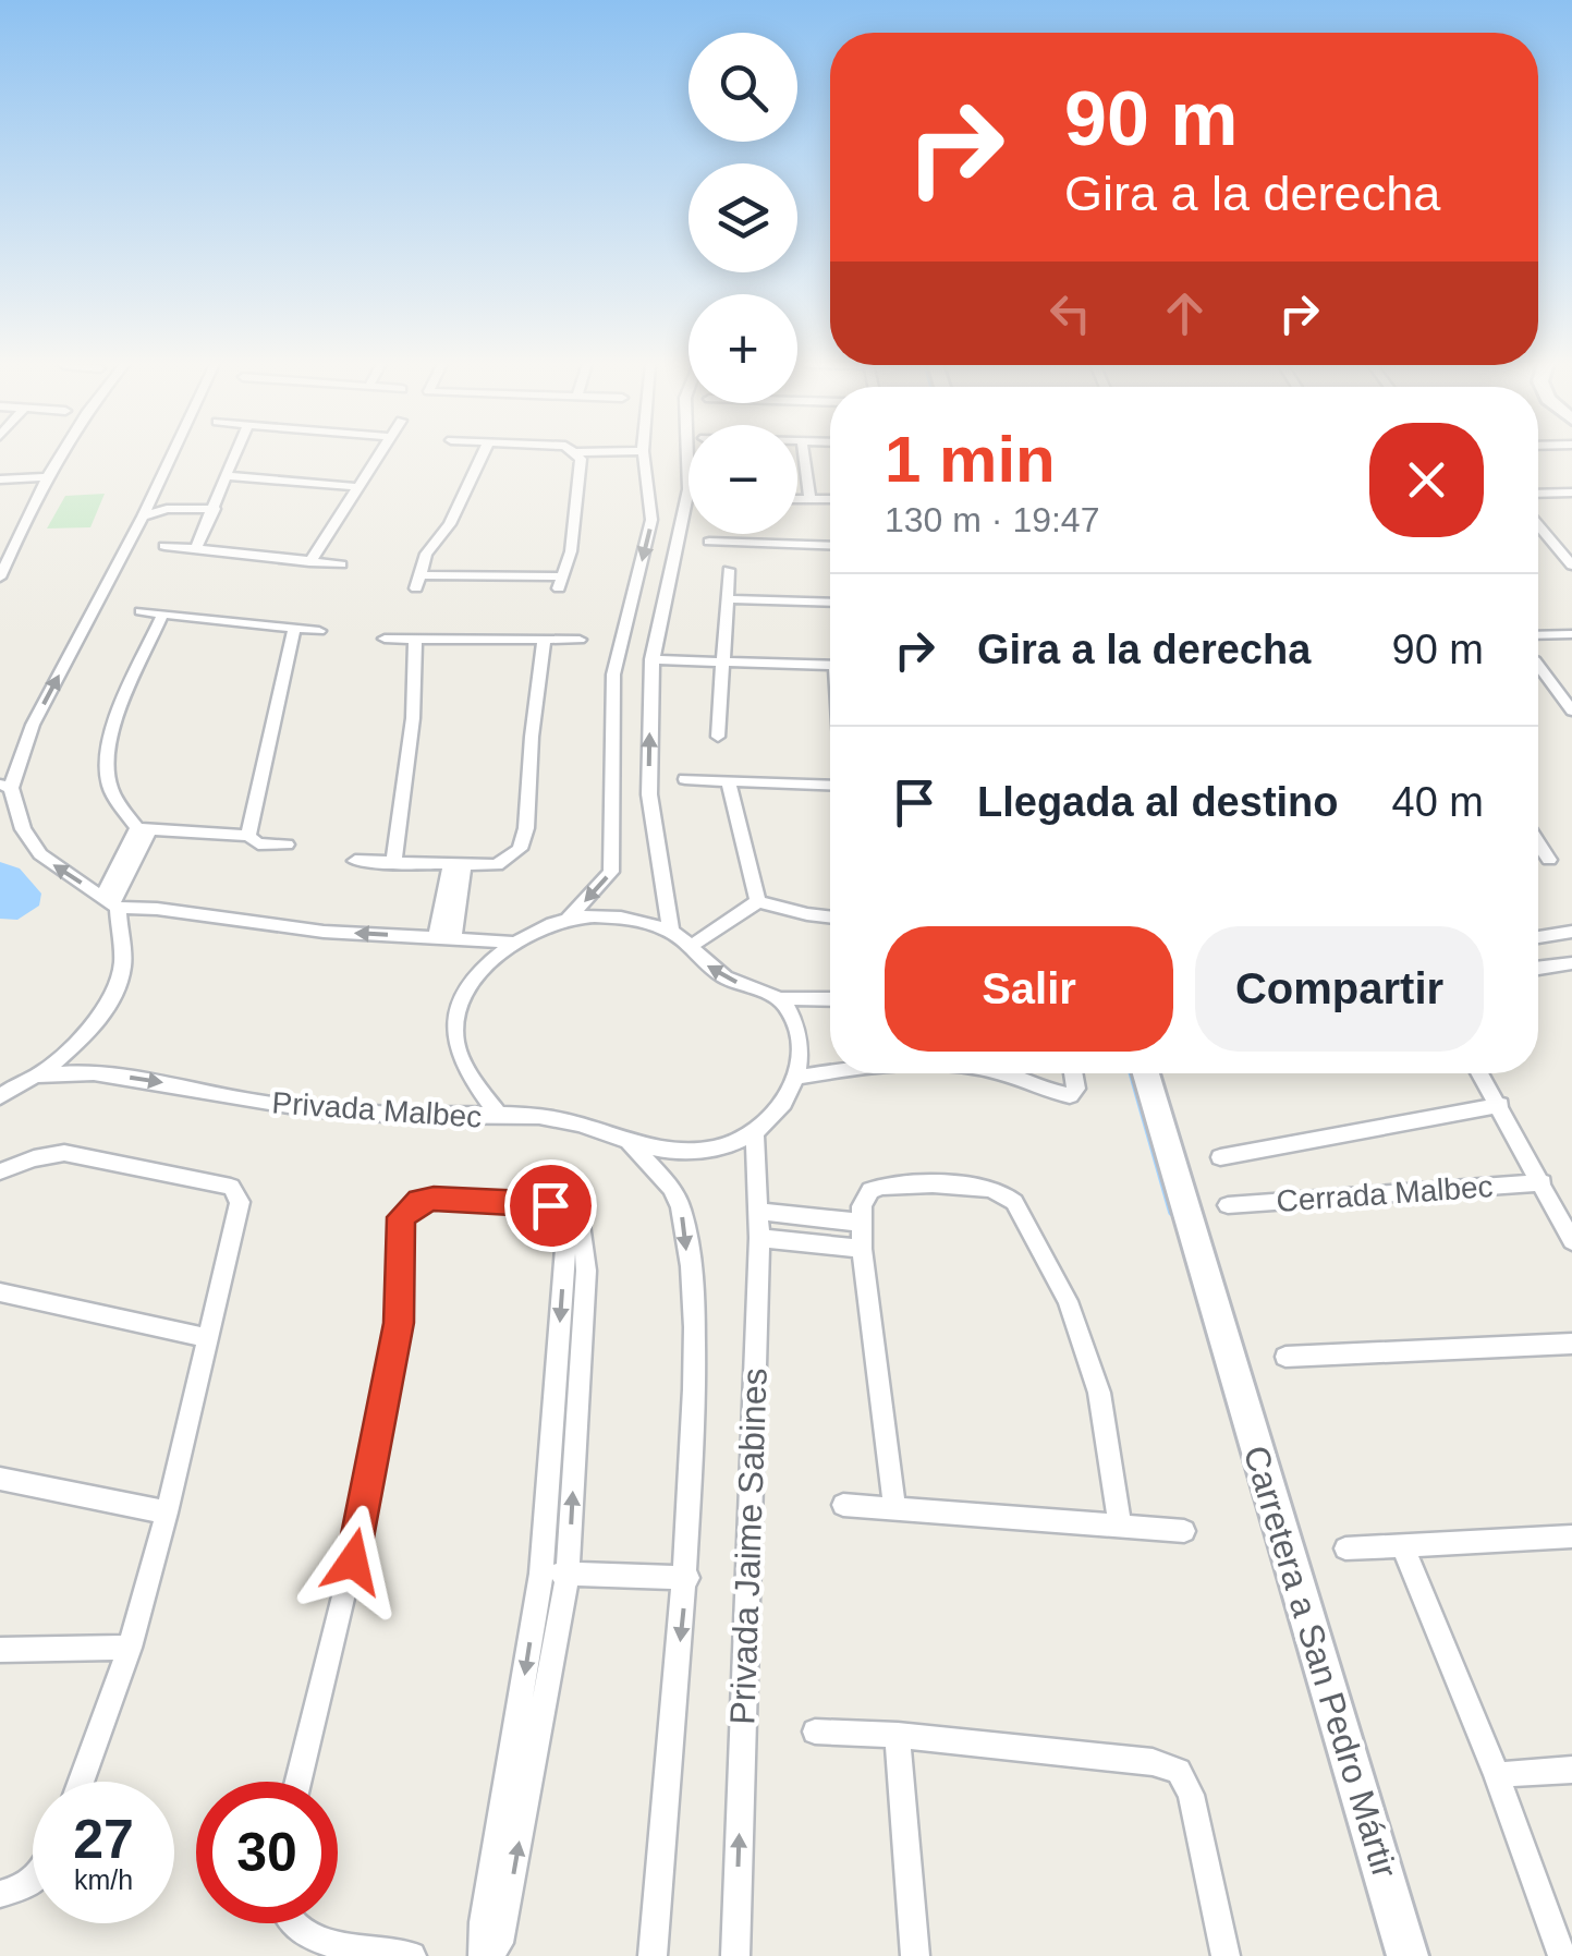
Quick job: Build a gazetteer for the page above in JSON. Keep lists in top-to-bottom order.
{
  "streets": {
    "main road": ["Carretera a San Pedro Mártir"],
    "street": ["Privada Malbec", "Cerrada Malbec", "Privada Jaime Sabines"]
  },
  "crossings": [
    ["Privada Malbec", "Privada Jaime Sabines"]
  ],
  "one_way": ["Privada Malbec"],
  "page": {
    "map_buttons": ["+", "−"],
    "turn": ["90 m", "Gira a la derecha"],
    "heading": ["1 min", "130 m · 19:47"],
    "list": [
      {
        "name": "Gira a la derecha",
        "value": "90 m"
      },
      {
        "name": "Llegada al destino",
        "value": "40 m"
      }
    ],
    "buttons": ["Salir", "Compartir"],
    "speed": "27 km/h",
    "limit": "30"
  }
}
